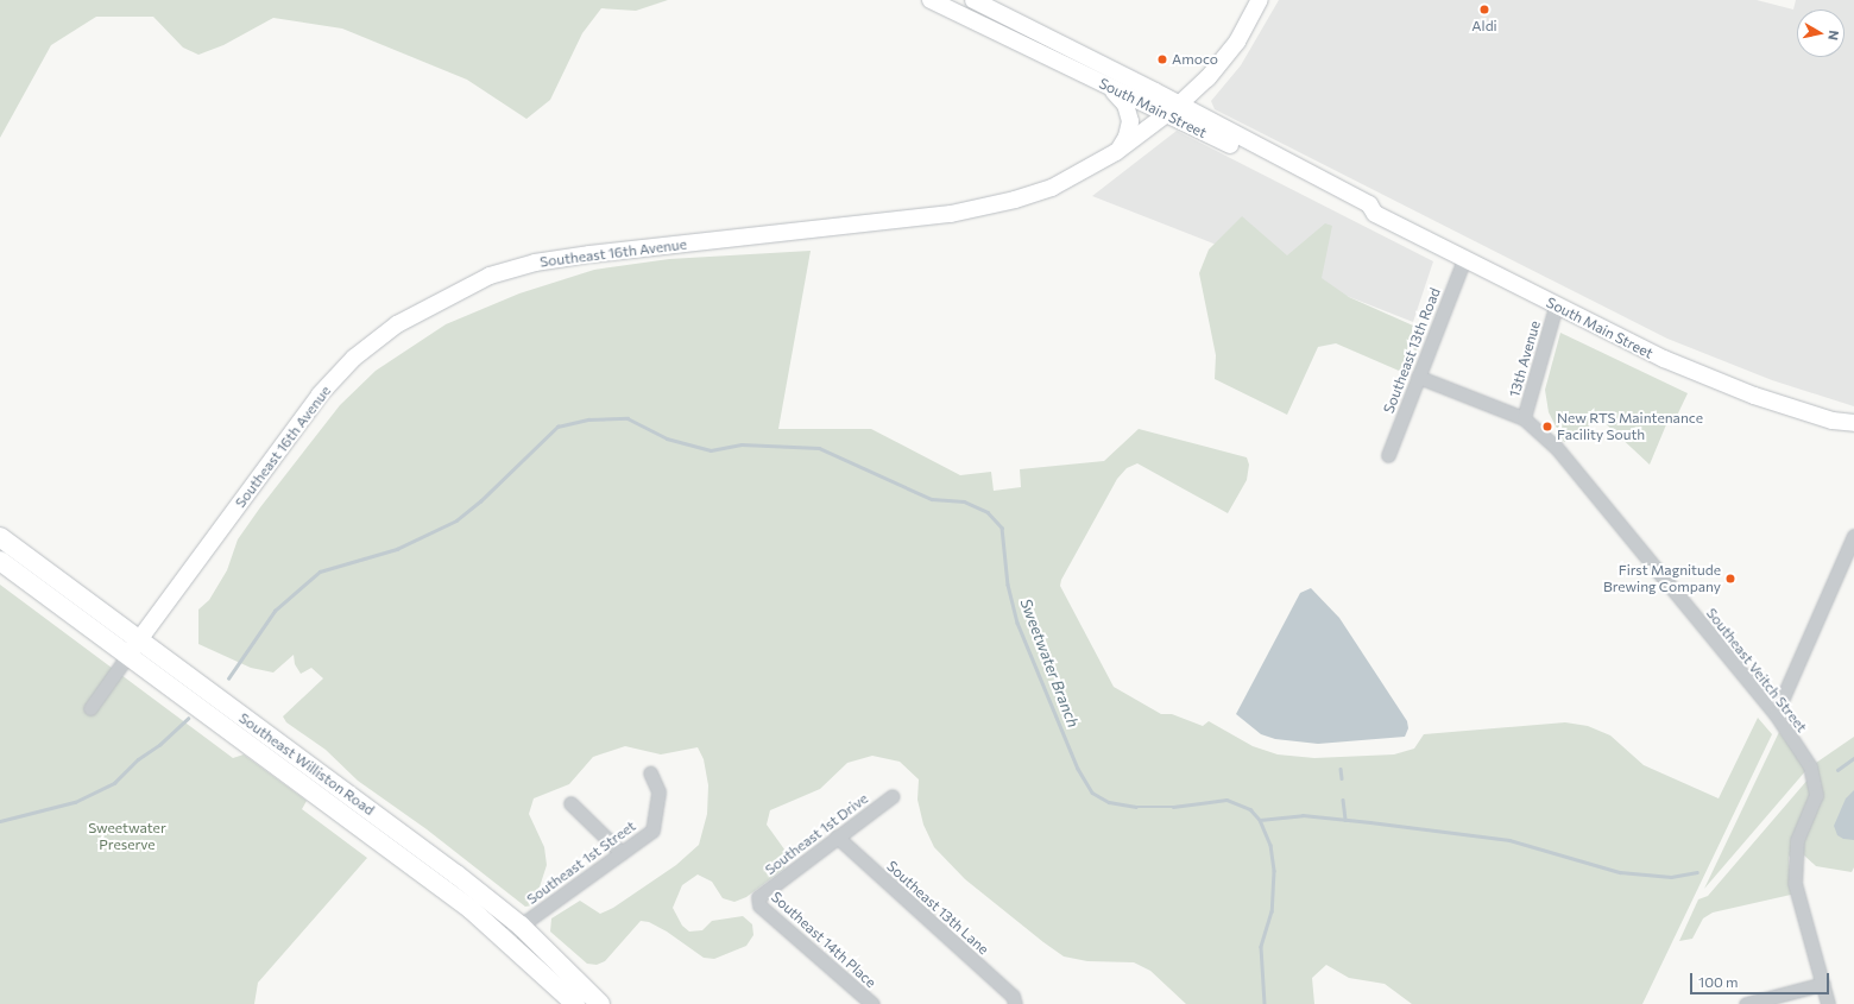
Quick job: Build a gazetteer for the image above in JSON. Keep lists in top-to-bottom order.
{
  "streets": {
    "highway": ["Southeast Williston Road"],
    "main road": ["South Main Street", "Southeast 16th Avenue"],
    "street": [
      "Southeast 13th Road",
      "13th Avenue",
      "Southeast Veitch Street",
      "Southeast 1st Drive",
      "Southeast 1st Street",
      "Southeast 13th Lane",
      "Southeast 14th Place"
    ]
  },
  "crossings": [
    ["South Main Street", "Southeast 16th Avenue"],
    ["South Main Street", "Southeast 13th Road"],
    ["South Main Street", "13th Avenue"],
    ["Southeast 16th Avenue", "Southeast Williston Road"],
    ["13th Avenue", "Southeast Veitch Street"],
    ["Southeast Williston Road", "Southeast 1st Street"],
    ["Southeast 1st Drive", "Southeast 13th Lane"],
    ["Southeast 1st Drive", "Southeast 14th Place"]
  ],
  "water": ["Sweetwater Branch"],
  "parks": ["Sweetwater Preserve"],
  "places": [
    "Aldi",
    "Amoco",
    "New RTS Maintenance Facility South",
    "First Magnitude Brewing Company"
  ],
  "scale_bar": "100 m",
  "north": "right"
}
